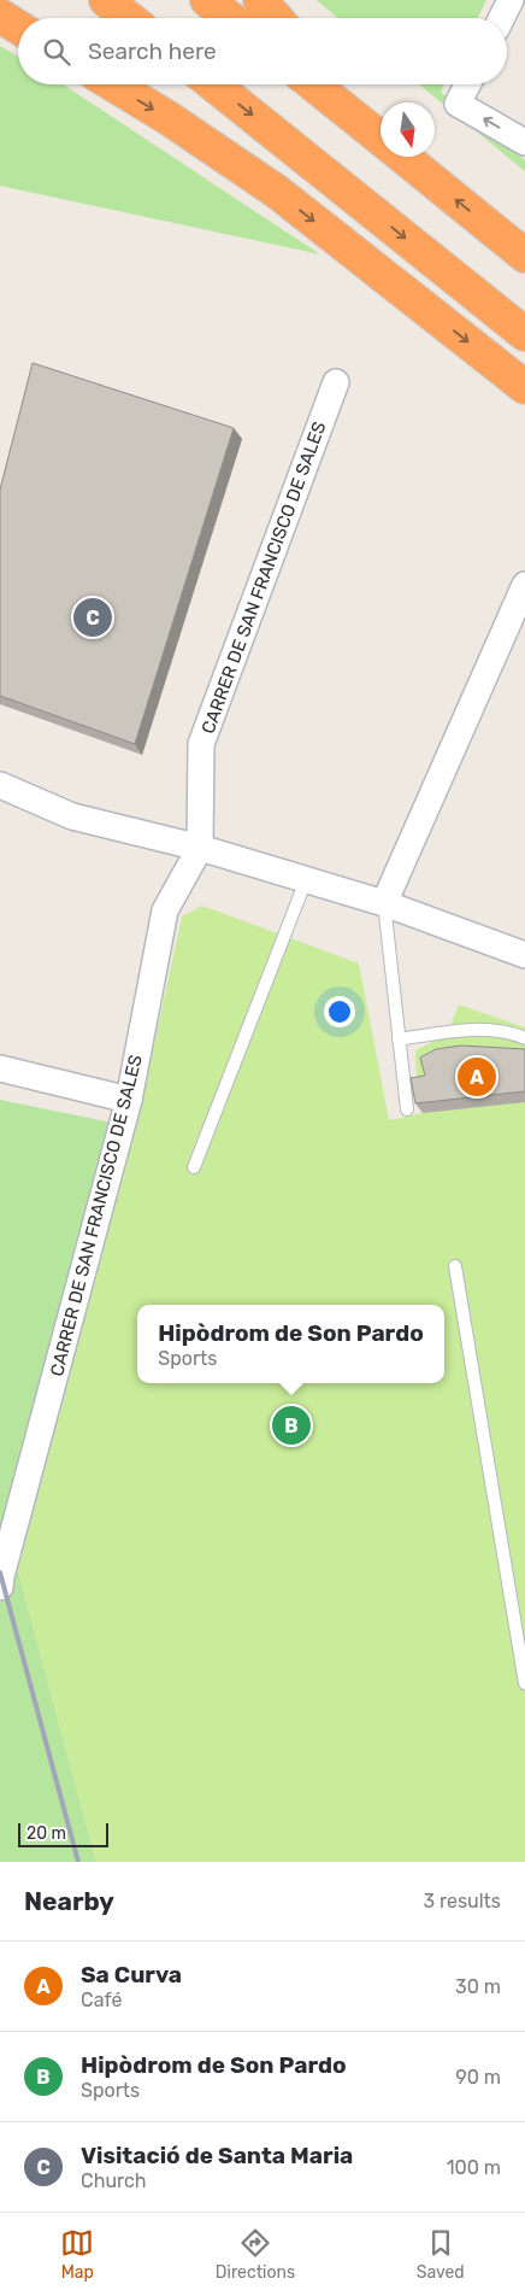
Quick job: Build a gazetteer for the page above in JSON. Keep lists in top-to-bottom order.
{
  "streets": {
    "street": ["CARRER DE SAN FRANCISCO DE SALES"]
  },
  "scale_bar": "20 m",
  "north": "bottom",
  "page": {
    "search": "Search here",
    "pins": ["C", "A", "B"],
    "popup": ["Hipòdrom de Son Pardo", "Sports"],
    "scale": "20 m",
    "heading": ["Nearby", "3 results"],
    "list": [
      {
        "mark": "A",
        "name": "Sa Curva",
        "note": "Café",
        "value": "30 m"
      },
      {
        "mark": "B",
        "name": "Hipòdrom de Son Pardo",
        "note": "Sports",
        "value": "90 m"
      },
      {
        "mark": "C",
        "name": "Visitació de Santa Maria",
        "note": "Church",
        "value": "100 m"
      }
    ],
    "nav": ["Map", "Directions", "Saved"]
  }
}
